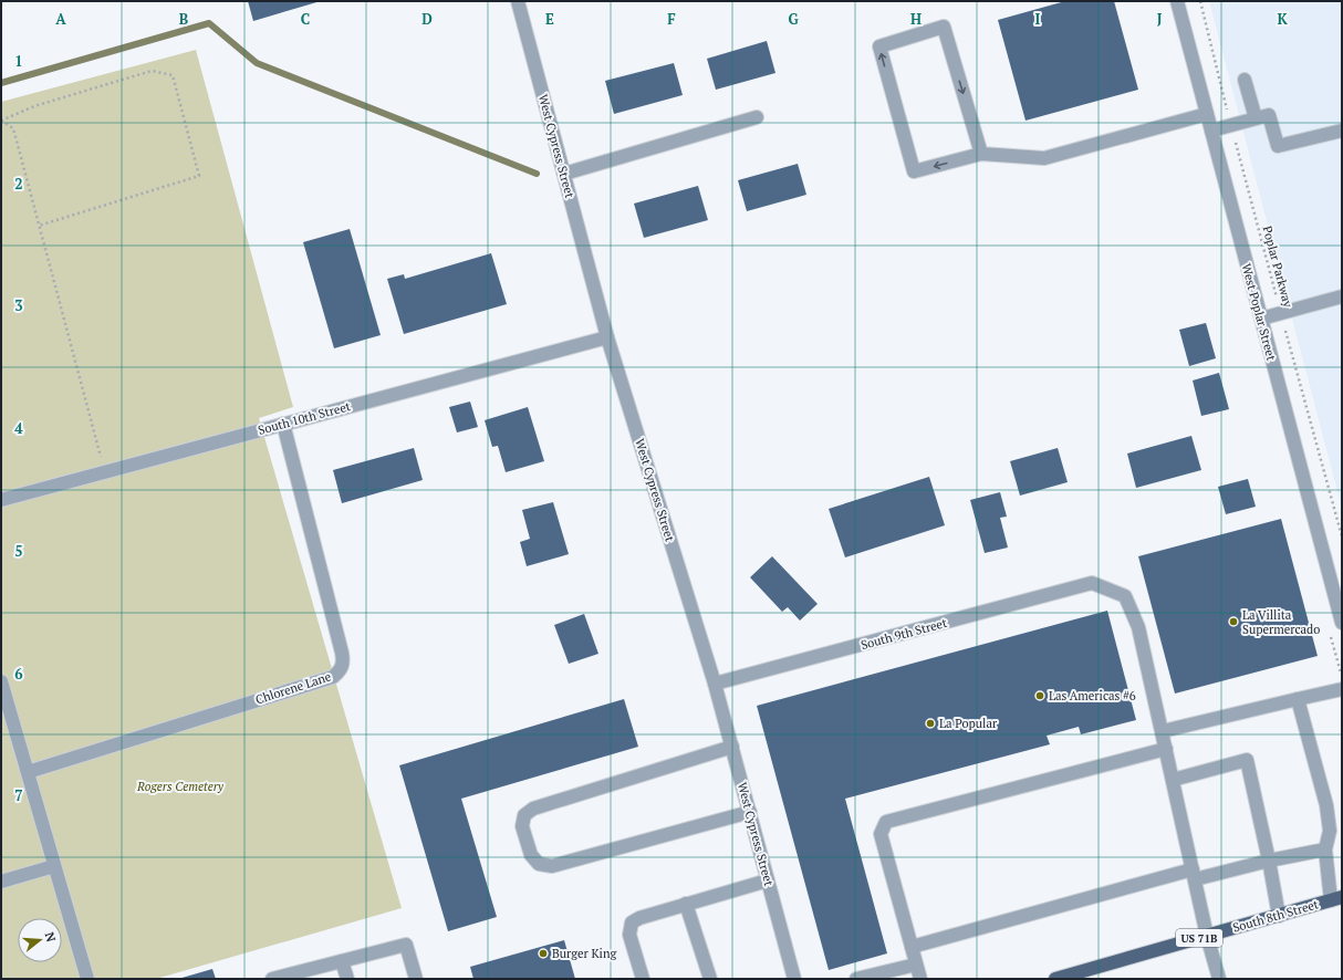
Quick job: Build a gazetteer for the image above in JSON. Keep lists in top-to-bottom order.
{
  "streets": {
    "main road": ["South 8th Street", "US 71B"],
    "street": [
      "West Cypress Street",
      "West Poplar Street",
      "South 10th Street",
      "South 9th Street",
      "Chlorene Lane"
    ],
    "path": ["Poplar Parkway"]
  },
  "crossings": [
    ["West Cypress Street", "South 10th Street"],
    ["West Cypress Street", "South 9th Street"],
    ["South 10th Street", "Chlorene Lane"]
  ],
  "parks": ["Rogers Cemetery"],
  "places": [
    "La Villita Supermercado",
    "Las Americas #6",
    "La Popular",
    "Burger King"
  ],
  "north": "right",
  "grid": {
    "columns": [
      "A",
      "B",
      "C",
      "D",
      "E",
      "F",
      "G",
      "H",
      "I",
      "J",
      "K"
    ],
    "rows": [
      "1",
      "2",
      "3",
      "4",
      "5",
      "6",
      "7"
    ]
  }
}
